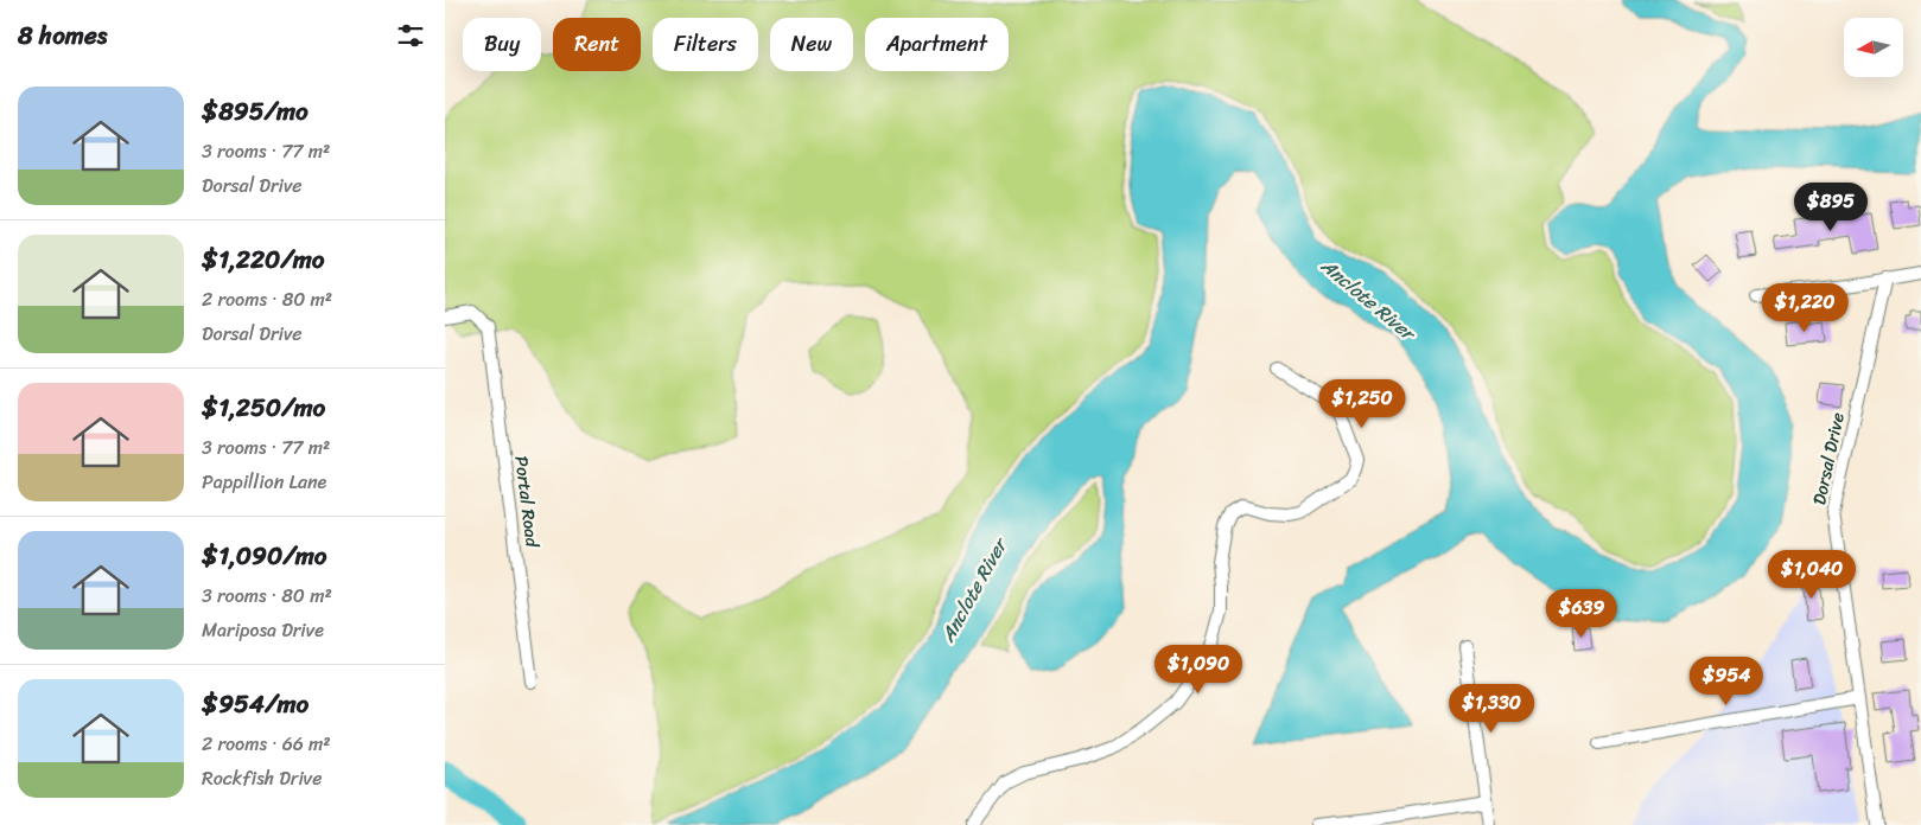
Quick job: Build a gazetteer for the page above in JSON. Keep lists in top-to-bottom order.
{
  "streets": {
    "street": ["Dorsal Drive", "Portal Road"]
  },
  "water": ["Anclote River"],
  "north": "left",
  "page": {
    "heading": "8 homes",
    "chip": [
      "Buy",
      "Rent",
      "Filters",
      "New",
      "Apartment"
    ],
    "list": [
      {
        "name": "$895/mo",
        "note": "3 rooms · 77 m² · Dorsal Drive"
      },
      {
        "name": "$1,220/mo",
        "note": "2 rooms · 80 m² · Dorsal Drive"
      },
      {
        "name": "$1,250/mo",
        "note": "3 rooms · 77 m² · Pappillion Lane"
      },
      {
        "name": "$1,090/mo",
        "note": "3 rooms · 80 m² · Mariposa Drive"
      },
      {
        "name": "$954/mo",
        "note": "2 rooms · 66 m² · Rockfish Drive"
      }
    ],
    "price": [
      "$895",
      "$1,220",
      "$1,250",
      "$1,040",
      "$639",
      "$1,090",
      "$954",
      "$1,330"
    ]
  }
}
